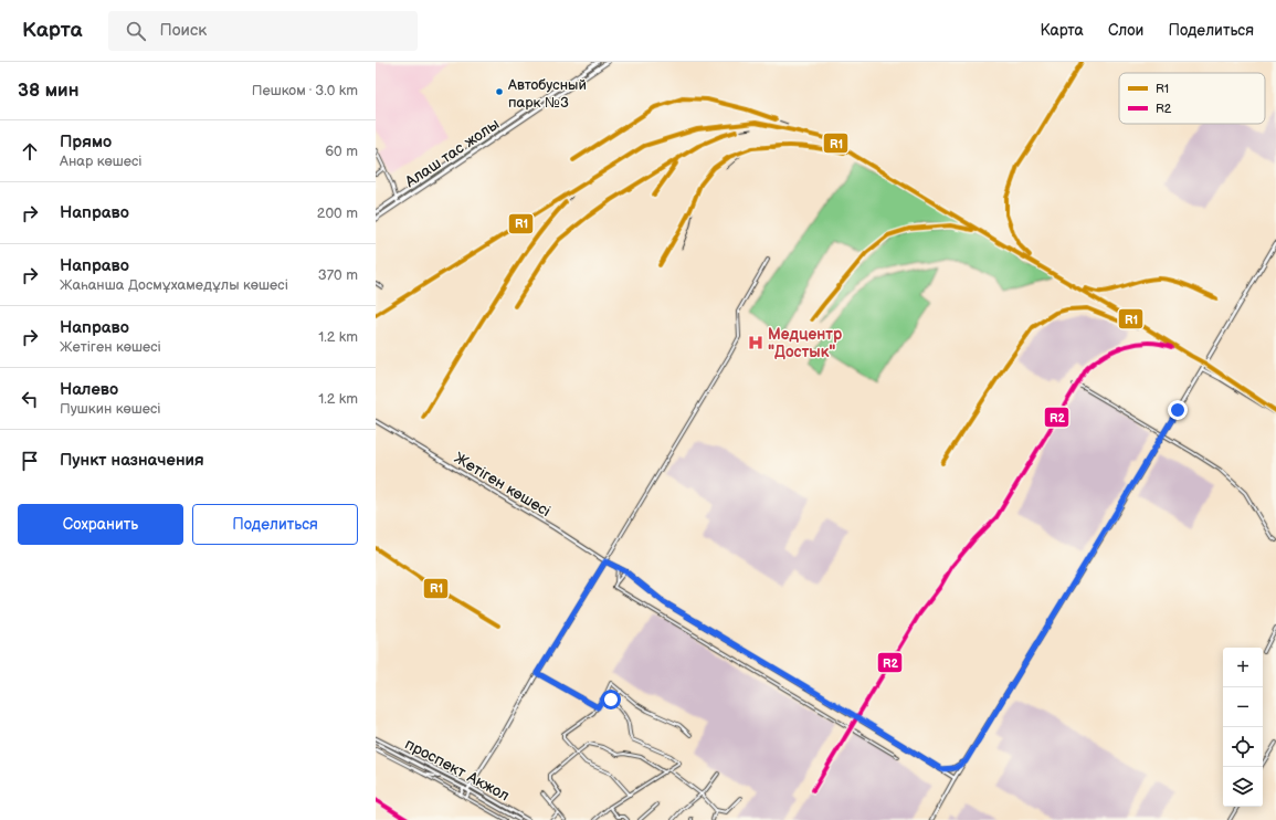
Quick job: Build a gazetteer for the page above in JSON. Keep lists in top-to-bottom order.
{
  "streets": {
    "main road": ["Алаш тас жолы", "Жетіген көшесі", "проспект Акжол"]
  },
  "places": {
    "other": ["Автобусный парк №3"],
    "hospital": ["Медцентр \"Достык\""]
  },
  "lines": ["transit line R1", "transit line R2"],
  "legend": ["R1", "R2"],
  "page": {
    "header": "Карта",
    "search": "Поиск",
    "nav": ["Карта", "Слои", "Поделиться"],
    "heading": ["38 мин", "Пешком · 3.0 km"],
    "list": [
      ["Прямо", "Анар көшесі", "60 m"],
      ["Направо", "200 m"],
      ["Направо", "Жаһанша Досмұхамедұлы көшесі", "370 m"],
      ["Направо", "Жетіген көшесі", "1.2 km"],
      ["Налево", "Пушкин көшесі", "1.2 km"],
      "Пункт назначения"
    ],
    "buttons": ["Сохранить", "Поделиться"],
    "map_buttons": ["+", "−"]
  }
}
